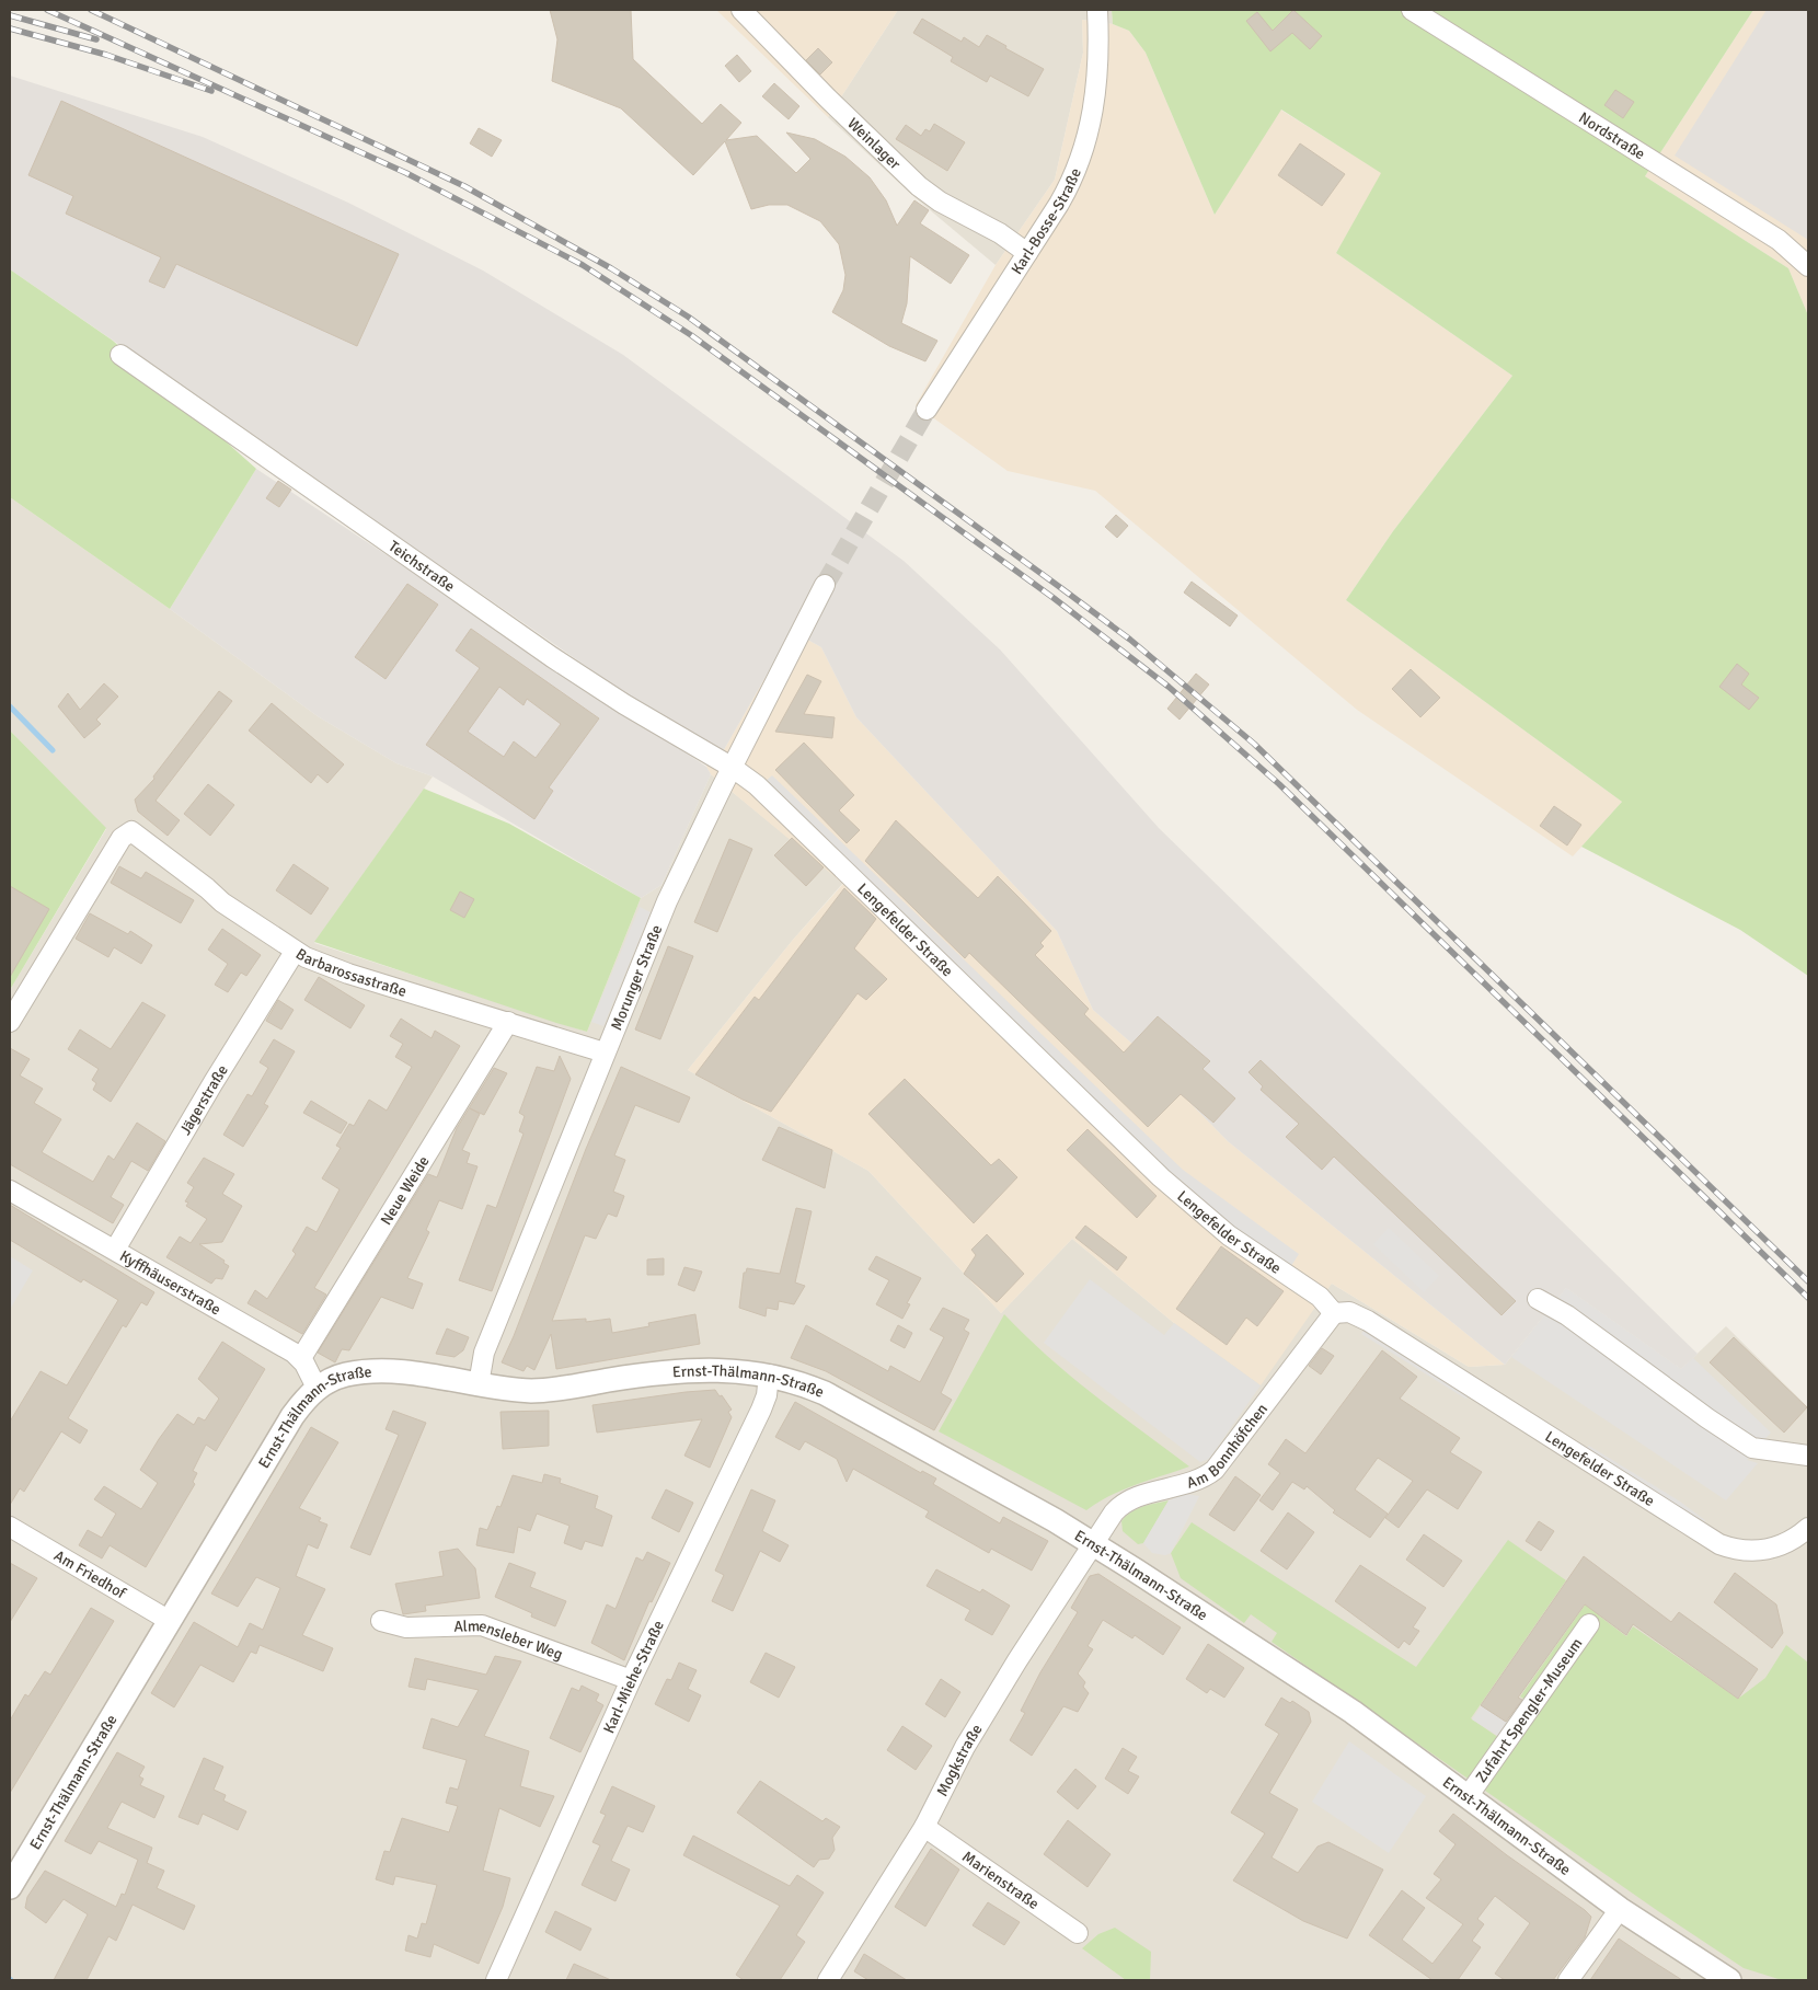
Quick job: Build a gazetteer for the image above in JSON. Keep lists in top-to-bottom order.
{
  "streets": {
    "street": [
      "Nordstraße",
      "Weinlager",
      "Karl-Bosse-Straße",
      "Teichstraße",
      "Lengefelder Straße",
      "Barbarossastraße",
      "Morunger Straße",
      "Jägerstraße",
      "Neue Weide",
      "Kyffhäuserstraße",
      "Ernst-Thälmann-Straße",
      "Am Bonnhöfchen",
      "Am Friedhof",
      "Almensleber Weg",
      "Karl-Miehe-Straße",
      "Zufahrt Spengler-Museum",
      "Mogkstraße",
      "Marienstraße"
    ]
  },
  "crossings": [
    ["Weinlager", "Karl-Bosse-Straße"],
    ["Teichstraße", "Lengefelder Straße"],
    ["Teichstraße", "Morunger Straße"],
    ["Lengefelder Straße", "Morunger Straße"],
    ["Lengefelder Straße", "Am Bonnhöfchen"],
    ["Barbarossastraße", "Morunger Straße"],
    ["Barbarossastraße", "Jägerstraße"],
    ["Barbarossastraße", "Neue Weide"],
    ["Morunger Straße", "Ernst-Thälmann-Straße"],
    ["Jägerstraße", "Kyffhäuserstraße"],
    ["Neue Weide", "Kyffhäuserstraße"],
    ["Ernst-Thälmann-Straße", "Am Bonnhöfchen"],
    ["Ernst-Thälmann-Straße", "Am Friedhof"],
    ["Ernst-Thälmann-Straße", "Karl-Miehe-Straße"],
    ["Ernst-Thälmann-Straße", "Zufahrt Spengler-Museum"],
    ["Ernst-Thälmann-Straße", "Mogkstraße"],
    ["Am Bonnhöfchen", "Mogkstraße"],
    ["Almensleber Weg", "Karl-Miehe-Straße"],
    ["Mogkstraße", "Marienstraße"]
  ]
}
